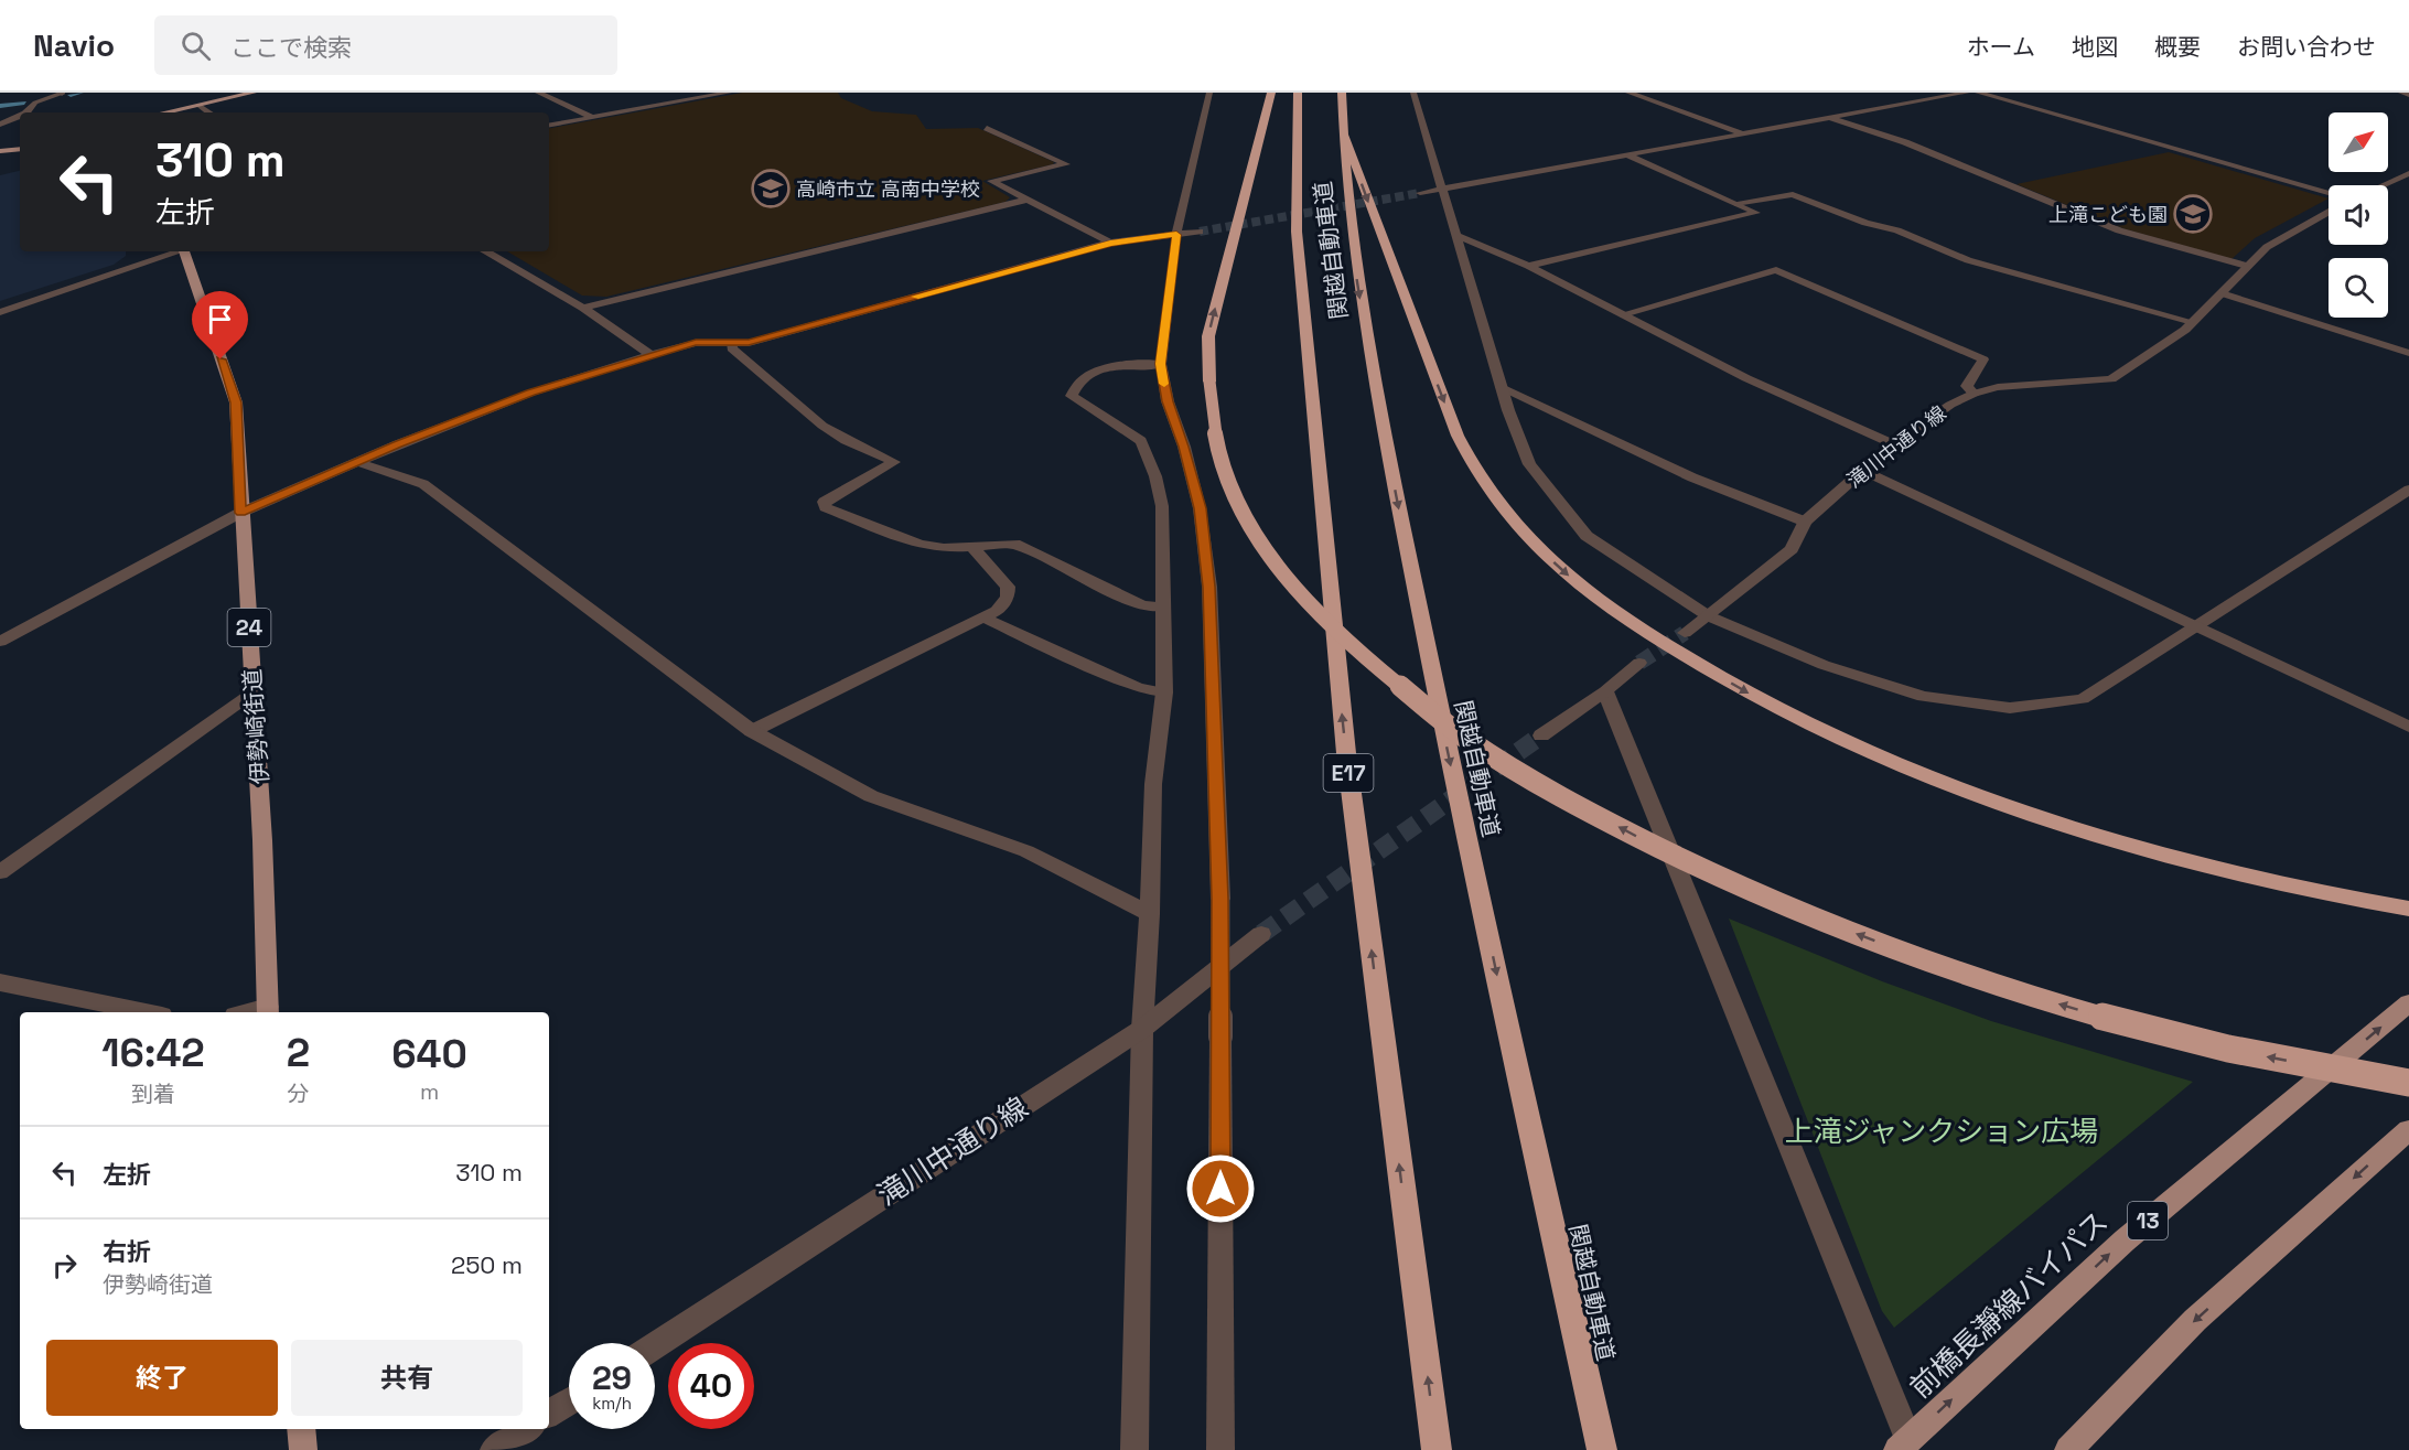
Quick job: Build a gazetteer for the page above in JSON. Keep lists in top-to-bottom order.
{
  "streets": {
    "highway": ["関越自動車道", "E17"],
    "main road": [
      "24",
      "伊勢崎街道",
      "13",
      "前橋長瀞線バイパス"
    ],
    "street": ["滝川中通り線"]
  },
  "parks": ["上滝ジャンクション広場"],
  "places": {
    "school or university": ["高崎市立 高南中学校", "上滝こども園"]
  },
  "north": "top right",
  "page": {
    "header": "Navio",
    "search": "ここで検索",
    "nav": [
      "ホーム",
      "地図",
      "概要",
      "お問い合わせ"
    ],
    "turn": ["310 m", "左折"],
    "eta": [
      "16:42",
      "到着",
      "2",
      "分",
      "640",
      "m"
    ],
    "list": [
      {
        "name": "左折",
        "value": "310 m"
      },
      {
        "name": "右折",
        "note": "伊勢崎街道",
        "value": "250 m"
      }
    ],
    "buttons": ["終了", "共有"],
    "speed": "29 km/h",
    "limit": "40"
  }
}
